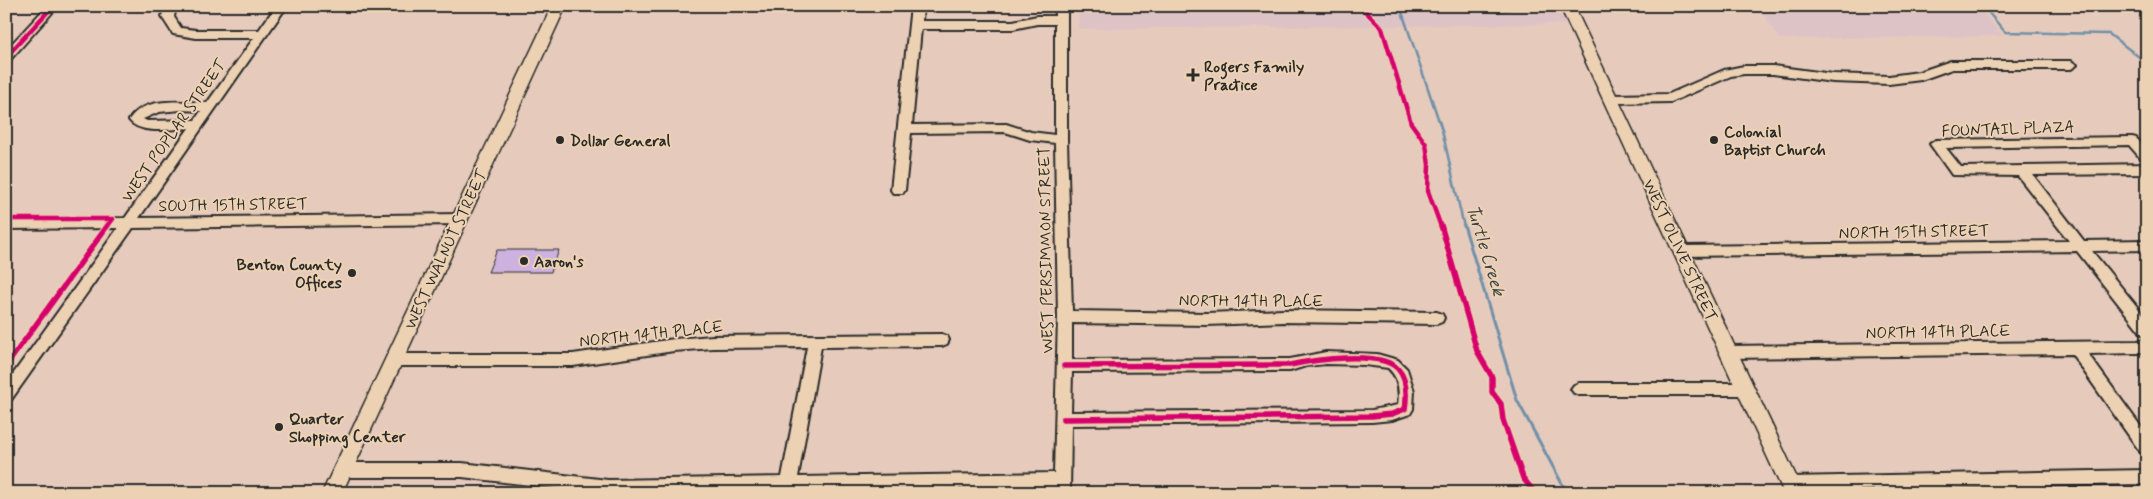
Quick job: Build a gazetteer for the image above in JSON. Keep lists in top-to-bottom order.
{
  "streets": {
    "main road": ["WEST WALNUT STREET", "WEST OLIVE STREET"],
    "street": [
      "FOUNTAIL PLAZA",
      "WEST POPLAR STREET",
      "SOUTH 15TH STREET",
      "NORTH 15TH STREET",
      "WEST PERSIMMON STREET",
      "NORTH 14TH PLACE"
    ]
  },
  "crossings": [
    ["WEST POPLAR STREET", "SOUTH 15TH STREET"],
    ["SOUTH 15TH STREET", "WEST WALNUT STREET"],
    ["NORTH 15TH STREET", "WEST OLIVE STREET"],
    ["WEST WALNUT STREET", "NORTH 14TH PLACE"],
    ["WEST PERSIMMON STREET", "NORTH 14TH PLACE"],
    ["WEST OLIVE STREET", "NORTH 14TH PLACE"]
  ],
  "water": ["Turtle Creek"],
  "places": {
    "health": ["Rogers Family Practice"],
    "other": [
      "Dollar General",
      "Colonial Baptist Church",
      "Aaron's",
      "Benton County Offices",
      "Quarter Shopping Center"
    ]
  }
}
